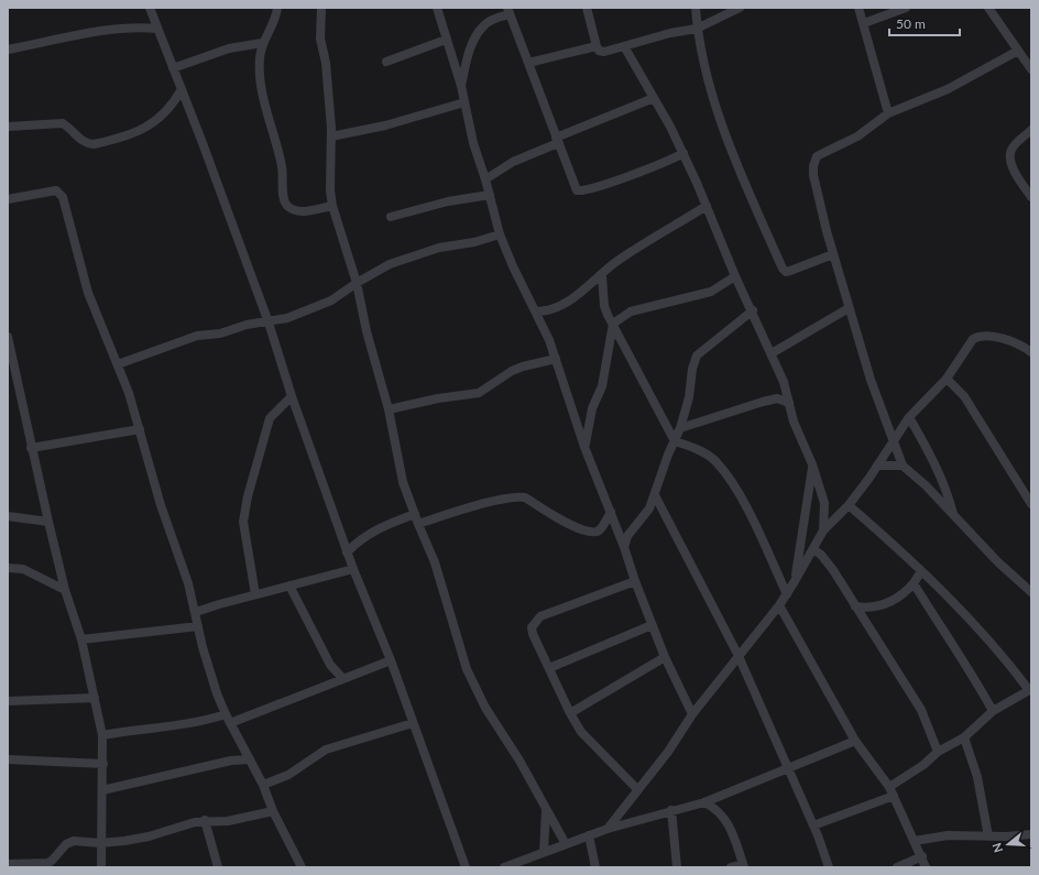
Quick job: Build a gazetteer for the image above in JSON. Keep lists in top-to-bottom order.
{
  "scale_bar": "50 m",
  "north": "left"
}
